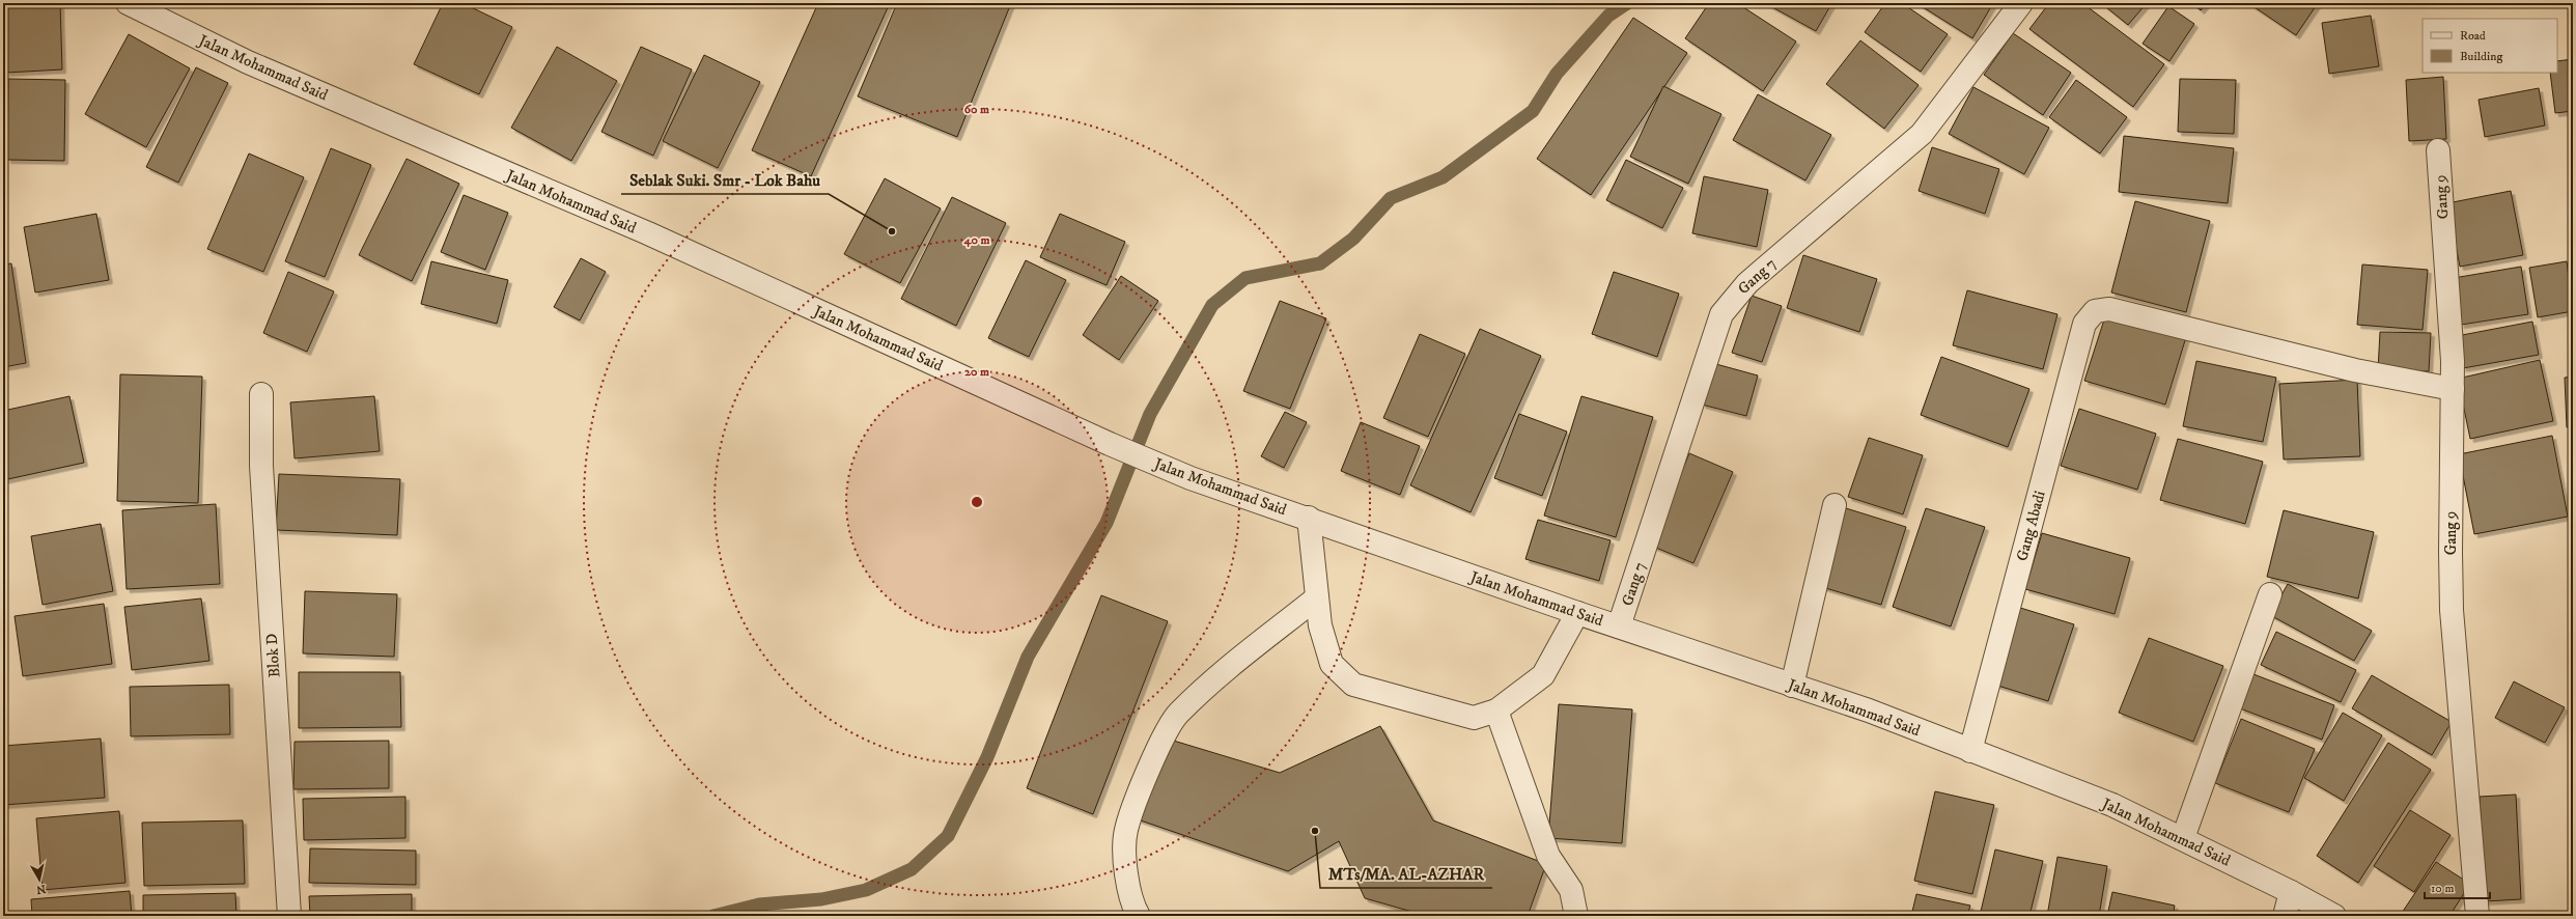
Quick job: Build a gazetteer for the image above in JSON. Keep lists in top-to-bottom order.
{
  "streets": {
    "street": [
      "Jalan Mohammad Said",
      "Gang 9",
      "Gang 7",
      "Gang Abadi",
      "Blok D"
    ]
  },
  "crossings": [
    ["Jalan Mohammad Said", "Gang 7"],
    ["Jalan Mohammad Said", "Gang Abadi"],
    ["Gang 9", "Gang Abadi"]
  ],
  "places": ["Seblak Suki. Smr - Lok Bahu", "MTs/MA. AL-AZHAR"],
  "legend": ["Road", "Building"],
  "scale_bar": "10 m",
  "north": "bottom",
  "rings": ["60 m", "40 m", "20 m"]
}
